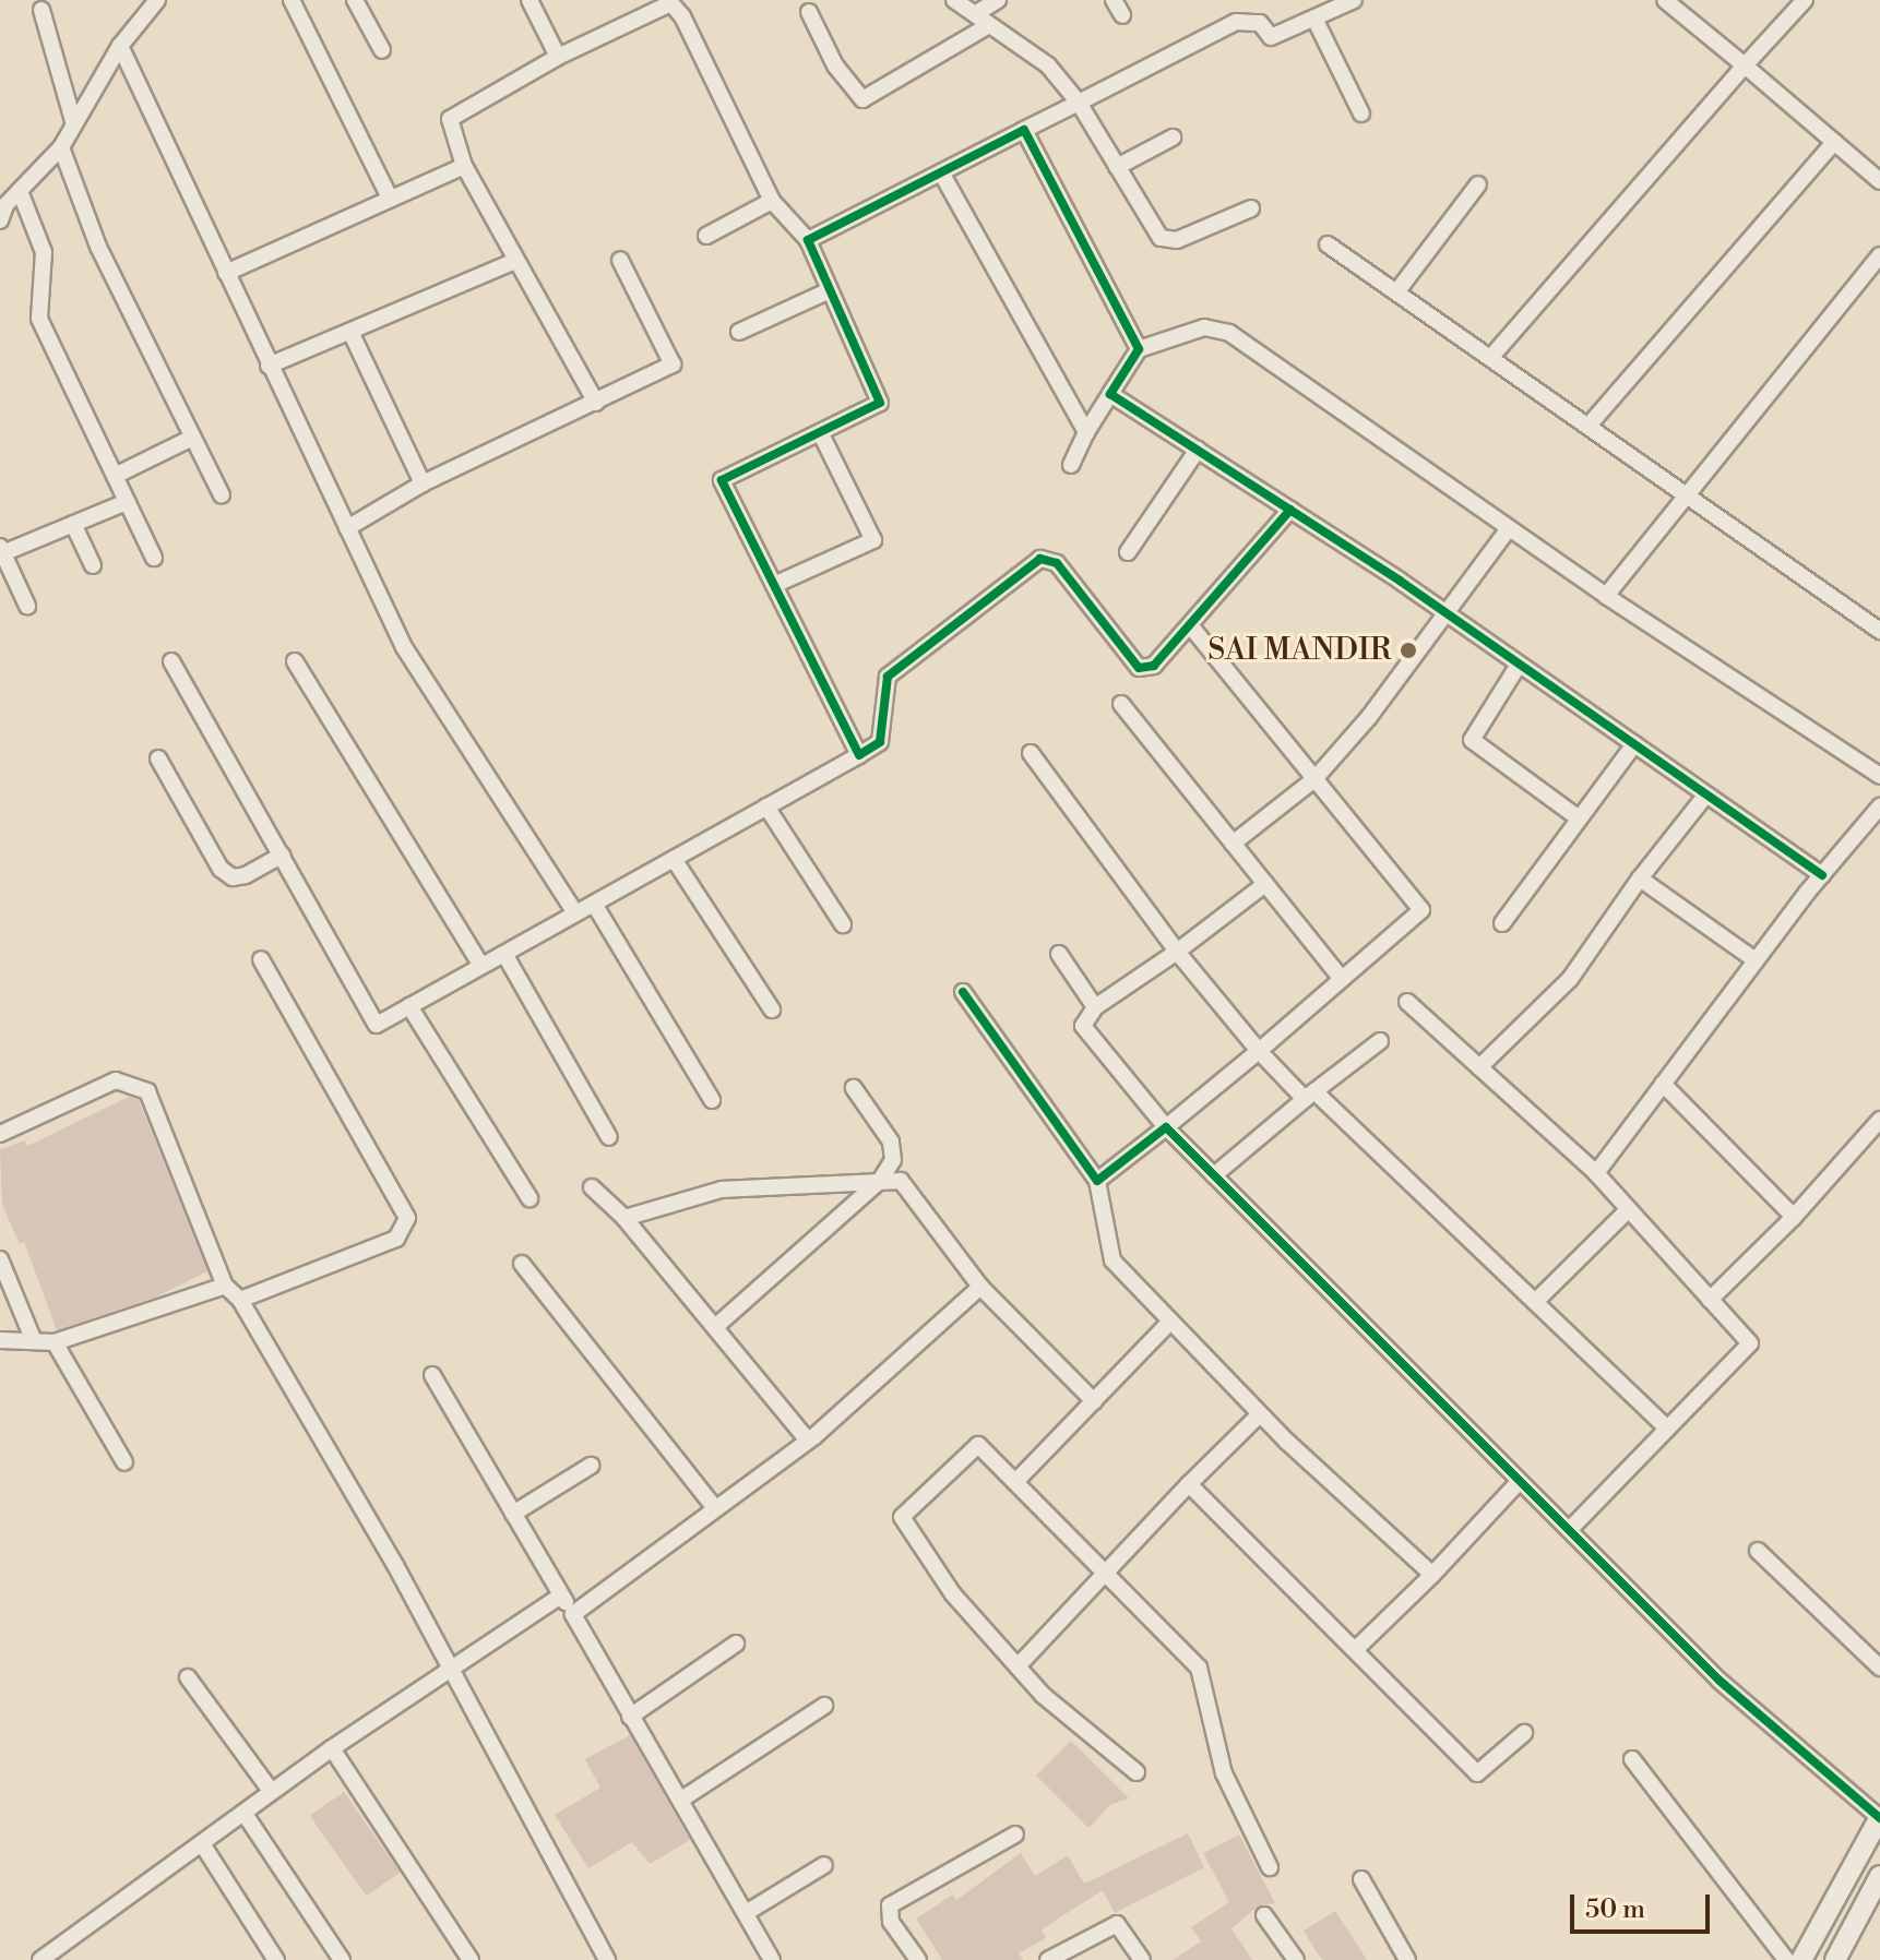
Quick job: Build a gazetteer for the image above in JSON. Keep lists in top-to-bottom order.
{
  "places": ["SAI MANDIR"],
  "scale_bar": "50 m"
}
